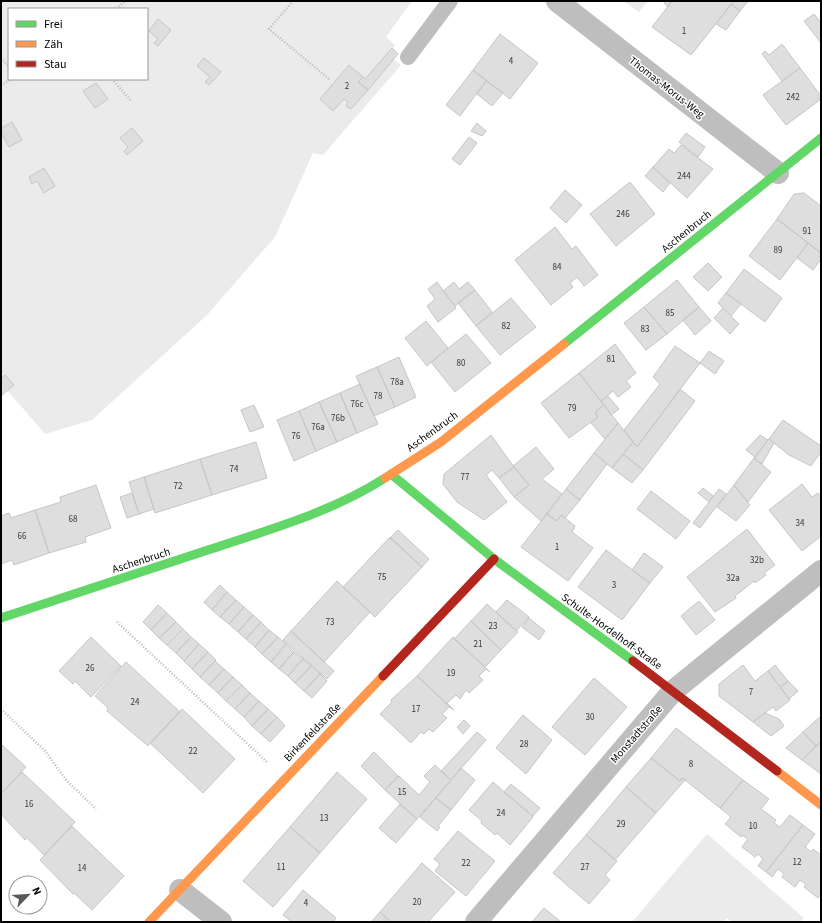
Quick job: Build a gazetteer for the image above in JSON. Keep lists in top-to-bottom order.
{
  "streets": {
    "street": [
      "Thomas-Morus-Weg",
      "Aschenbruch",
      "Schulte-Hordelhoff-Straße",
      "Birkenfeldstraße",
      "Monstadtstraße"
    ]
  },
  "crossings": [
    ["Thomas-Morus-Weg", "Aschenbruch"],
    ["Aschenbruch", "Schulte-Hordelhoff-Straße"],
    ["Schulte-Hordelhoff-Straße", "Birkenfeldstraße"],
    ["Schulte-Hordelhoff-Straße", "Monstadtstraße"]
  ],
  "house_numbers": [
    "1",
    "4",
    "2",
    "242",
    "244",
    "246",
    "91",
    "89",
    "84",
    "85",
    "82",
    "83",
    "81",
    "80",
    "78a",
    "78",
    "76c",
    "79",
    "76b",
    "76a",
    "76",
    "74",
    "77",
    "72",
    "68",
    "34",
    "66",
    "1",
    "32b",
    "75",
    "32a",
    "3",
    "73",
    "23",
    "21",
    "26",
    "19",
    "7",
    "24",
    "17",
    "30",
    "28",
    "22",
    "8",
    "15",
    "16",
    "24",
    "13",
    "29",
    "10",
    "12",
    "22",
    "11",
    "27",
    "14",
    "20",
    "4"
  ],
  "legend": ["Frei", "Zäh", "Stau"],
  "north": "top right"
}
